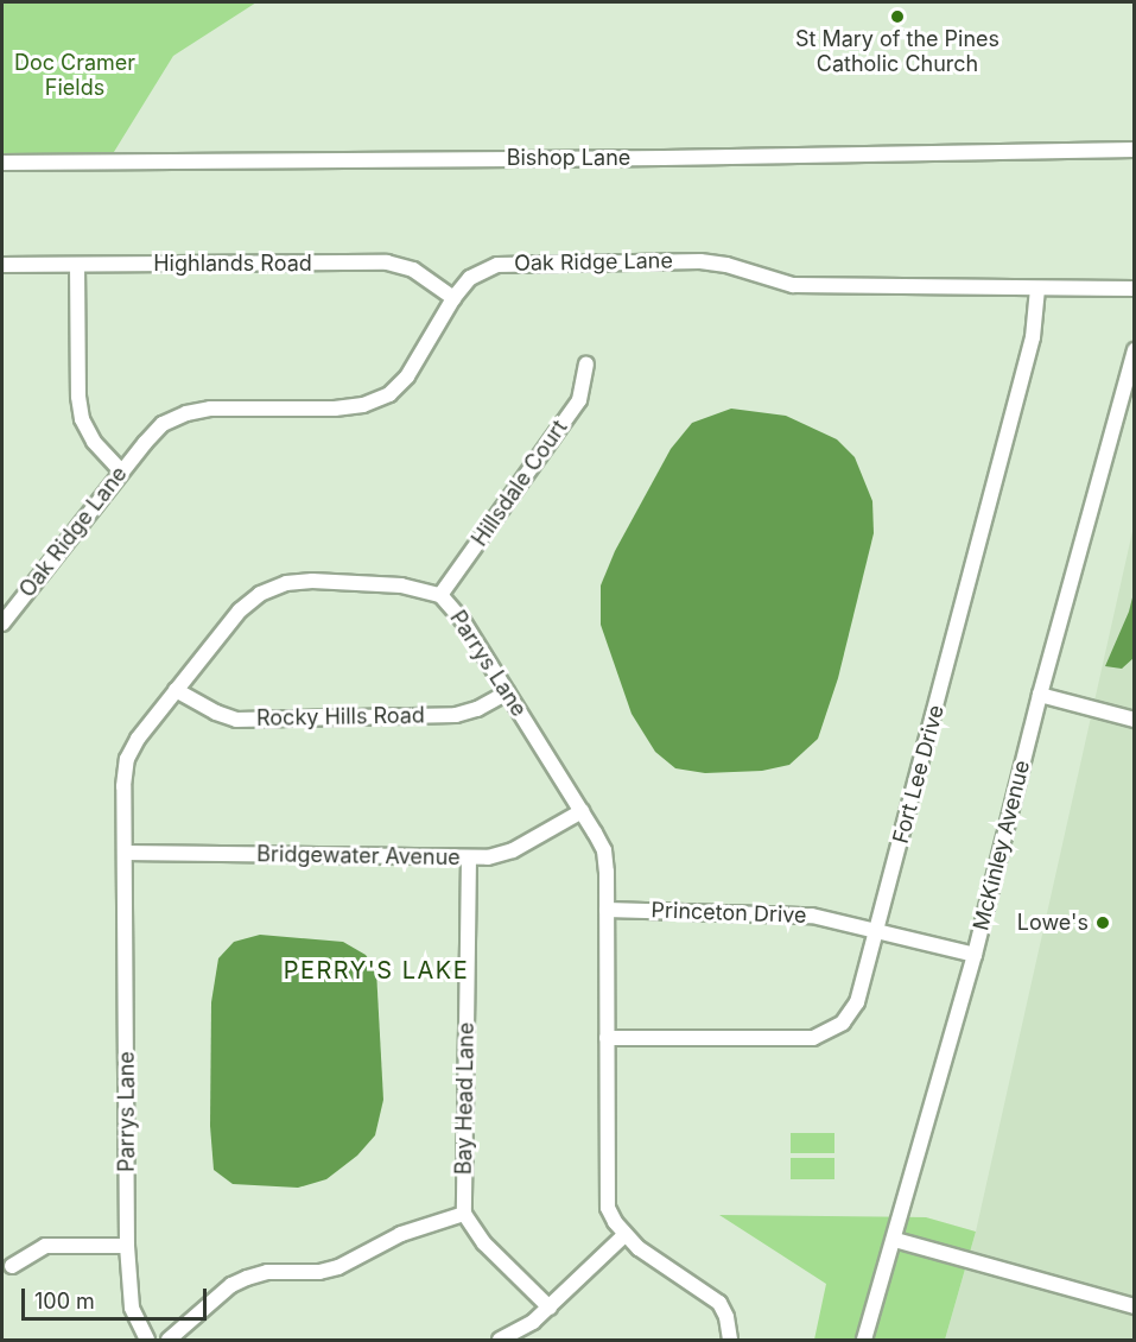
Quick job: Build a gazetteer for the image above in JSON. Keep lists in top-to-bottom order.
{
  "streets": {
    "street": [
      "Bishop Lane",
      "Oak Ridge Lane",
      "Highlands Road",
      "Hillsdale Court",
      "Parrys Lane",
      "Rocky Hills Road",
      "Fort Lee Drive",
      "McKinley Avenue",
      "Bridgewater Avenue",
      "Princeton Drive",
      "Bay Head Lane"
    ]
  },
  "crossings": [
    ["Oak Ridge Lane", "Highlands Road"],
    ["Oak Ridge Lane", "Fort Lee Drive"],
    ["Hillsdale Court", "Parrys Lane"],
    ["Parrys Lane", "Rocky Hills Road"],
    ["Parrys Lane", "Fort Lee Drive"],
    ["Parrys Lane", "Bridgewater Avenue"],
    ["Parrys Lane", "Princeton Drive"],
    ["Fort Lee Drive", "Princeton Drive"],
    ["McKinley Avenue", "Princeton Drive"],
    ["Bridgewater Avenue", "Bay Head Lane"]
  ],
  "districts": ["PERRY'S LAKE"],
  "parks": ["Doc Cramer Fields"],
  "places": ["St Mary of the Pines Catholic Church", "Lowe's"],
  "scale_bar": "100 m"
}
